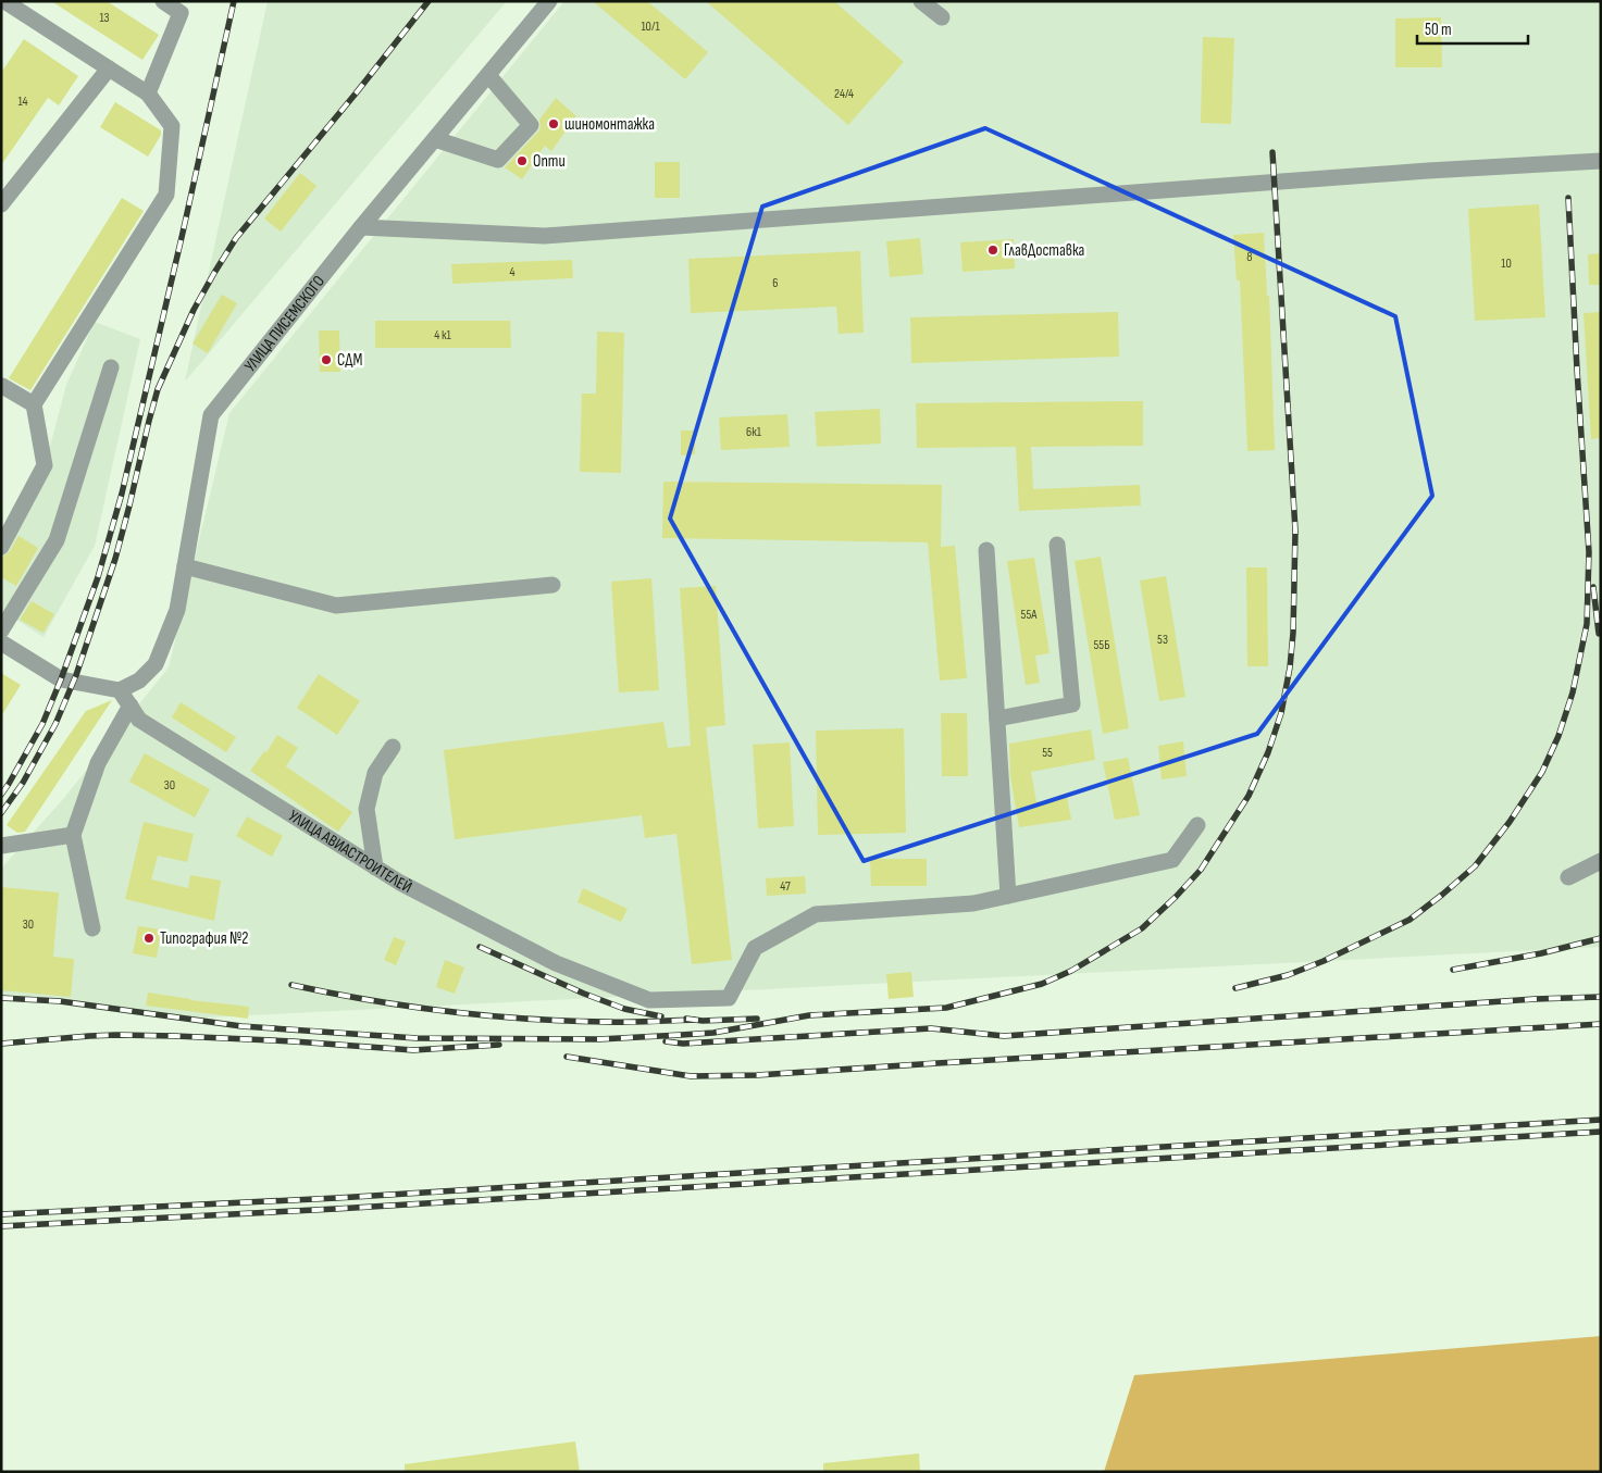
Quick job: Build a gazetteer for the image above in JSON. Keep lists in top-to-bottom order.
{
  "streets": {
    "street": ["УЛИЦА ПИСЕМСКОГО", "УЛИЦА АВИАСТРОИТЕЛЕЙ"]
  },
  "crossings": [
    ["УЛИЦА ПИСЕМСКОГО", "УЛИЦА АВИАСТРОИТЕЛЕЙ"]
  ],
  "places": [
    "шиномонтажка",
    "Опти",
    "ГлавДоставка",
    "СДМ",
    "Типография №2"
  ],
  "house_numbers": [
    "13",
    "10/1",
    "24/4",
    "14",
    "8",
    "10",
    "4",
    "6",
    "4 к1",
    "6к1",
    "55А",
    "53",
    "55Б",
    "55",
    "30",
    "47",
    "30"
  ],
  "scale_bar": "50 m"
}
